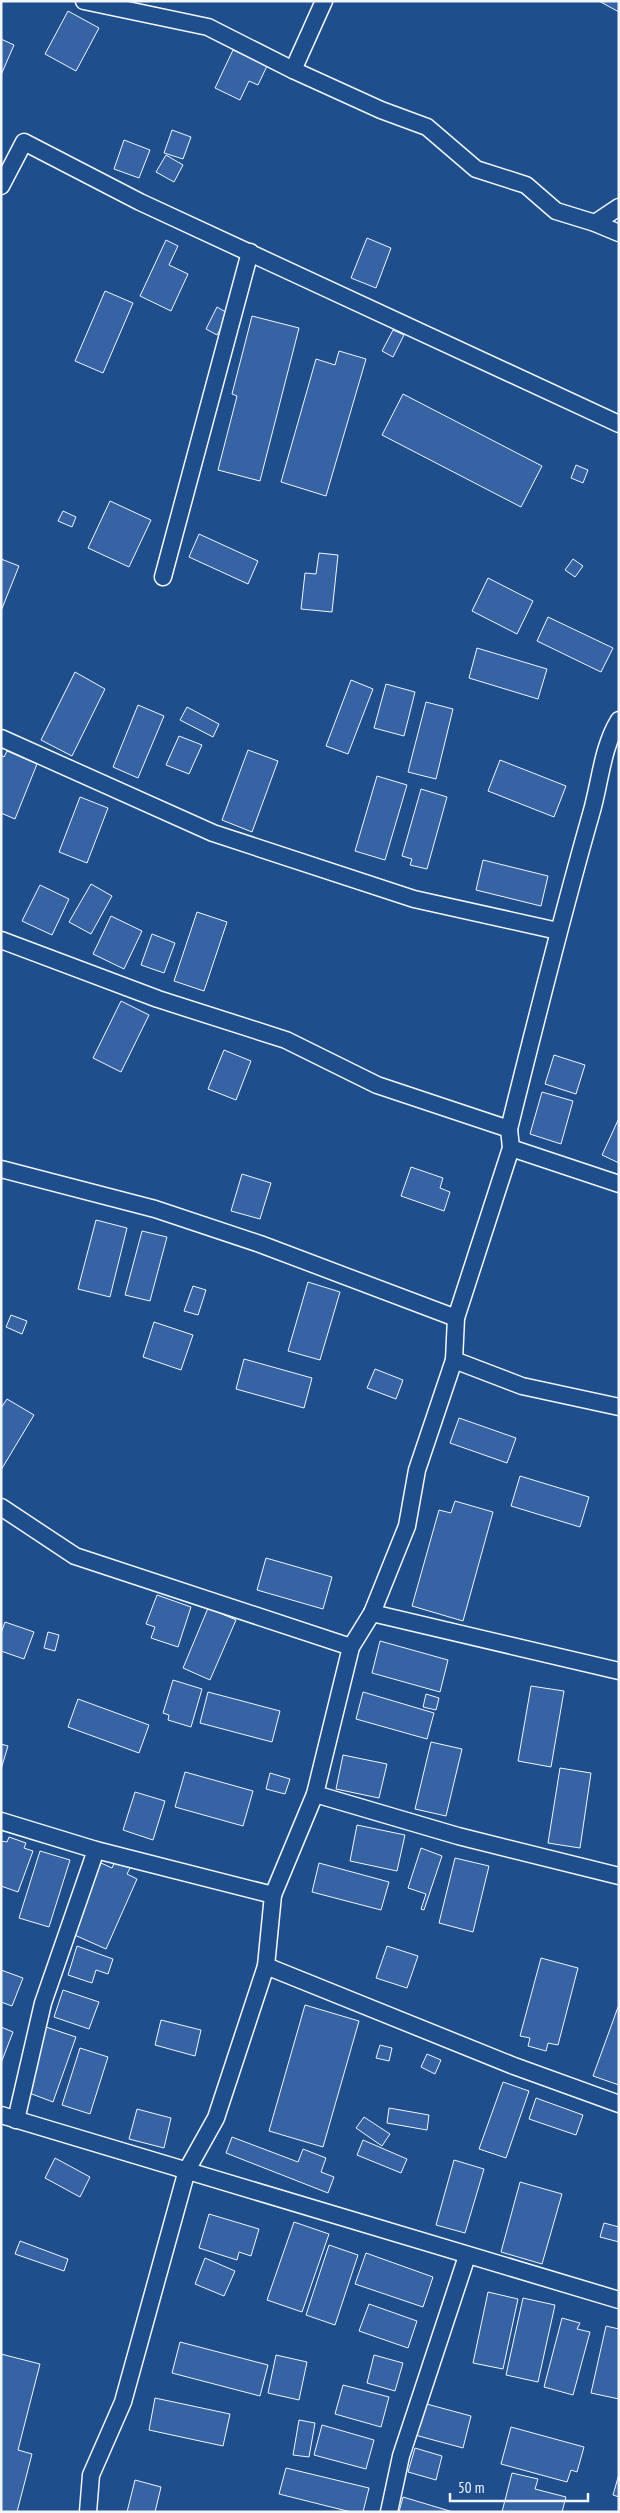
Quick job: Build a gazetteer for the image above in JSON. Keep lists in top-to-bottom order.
{
  "scale_bar": "50 m"
}
